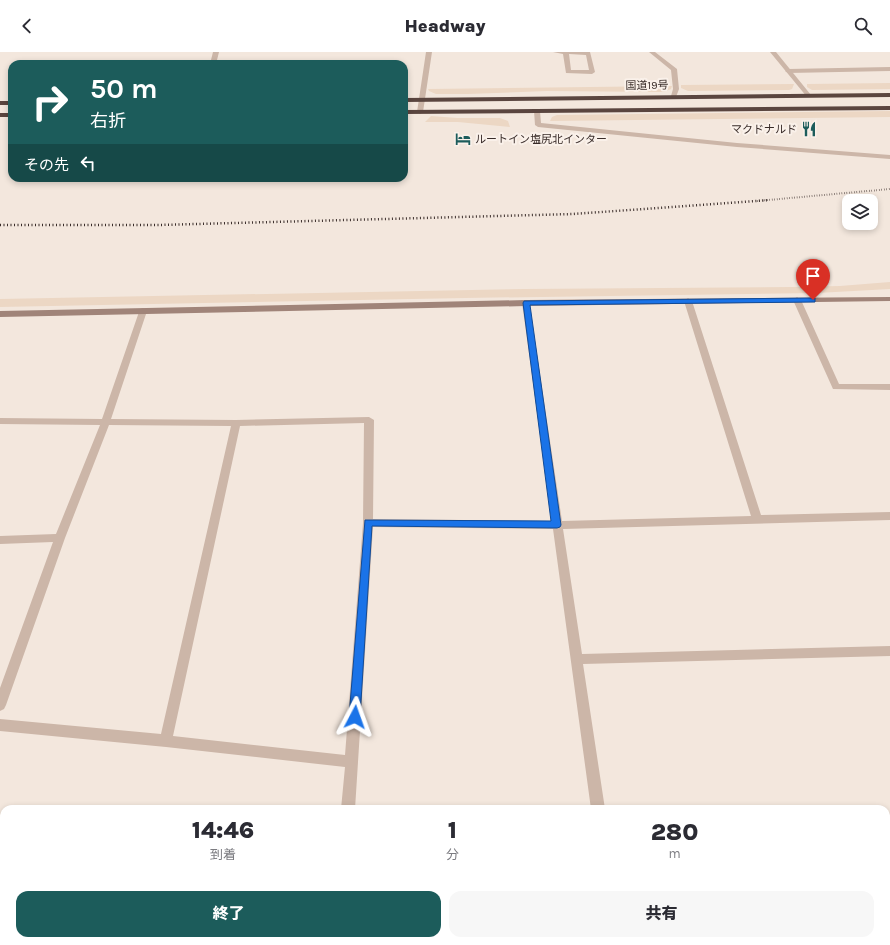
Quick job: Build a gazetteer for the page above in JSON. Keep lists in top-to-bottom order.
{
  "streets": {
    "highway": ["国道19号"]
  },
  "places": {
    "restaurant": ["マクドナルド"],
    "hotel": ["ルートイン塩尻北インター"]
  },
  "page": {
    "header": "Headway",
    "turn": ["50 m", "右折"],
    "then": "その先",
    "eta": [
      "14:46",
      "到着",
      "1",
      "分",
      "280",
      "m"
    ],
    "buttons": ["終了", "共有"]
  }
}
